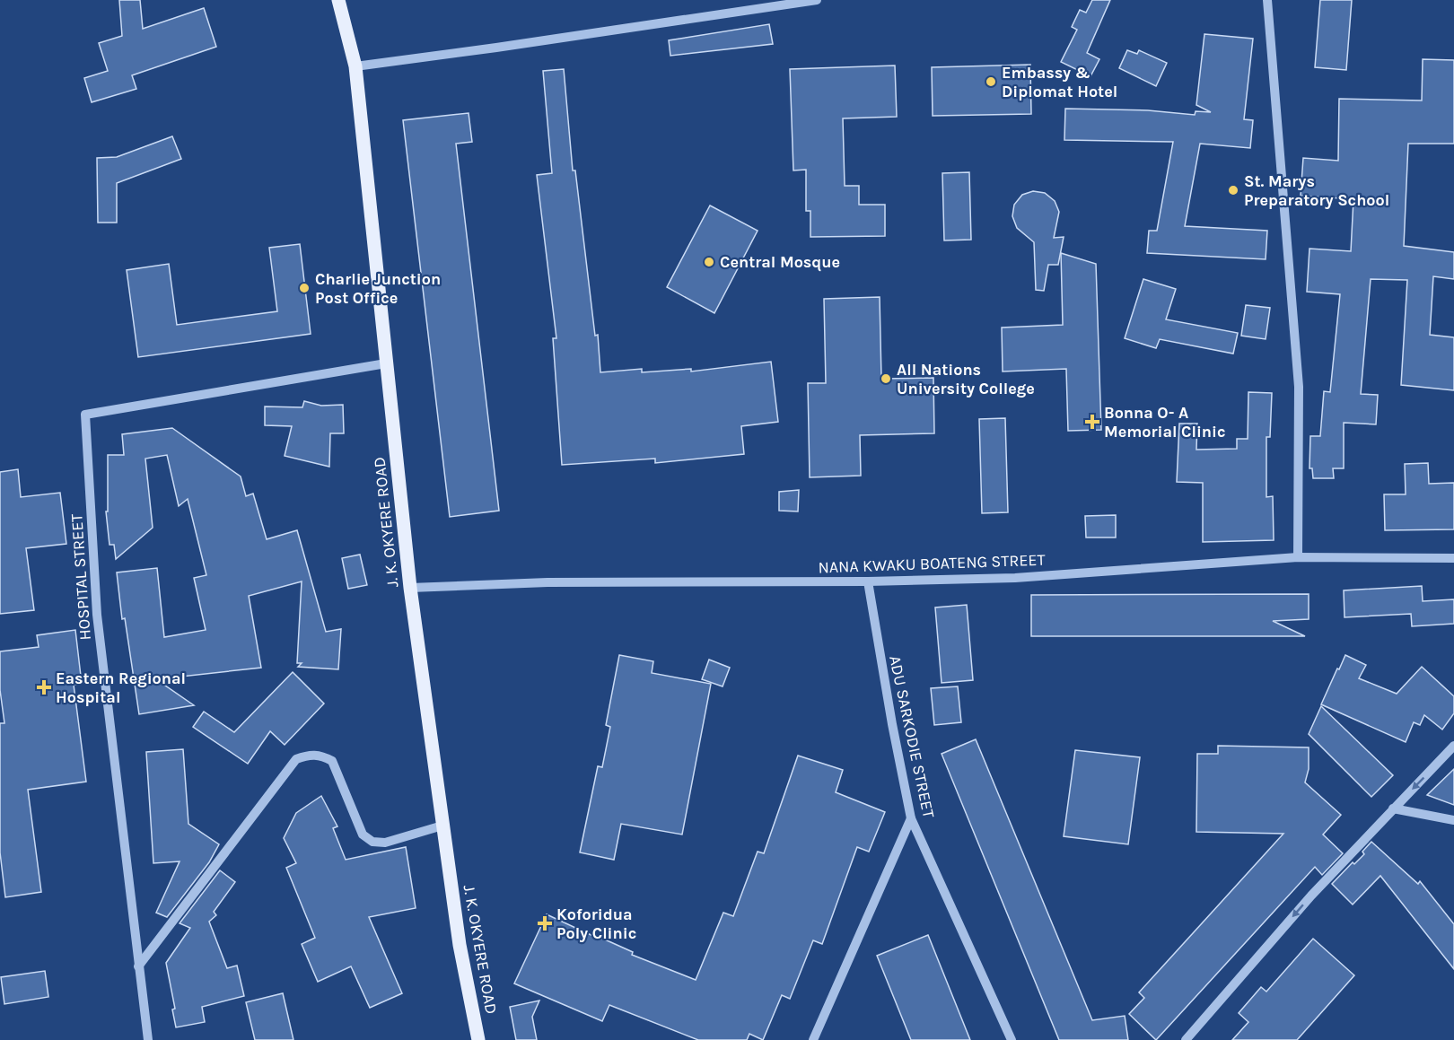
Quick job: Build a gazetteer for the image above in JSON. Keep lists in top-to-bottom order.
{
  "streets": {
    "main road": ["J. K. OKYERE ROAD"],
    "street": ["NANA KWAKU BOATENG STREET", "HOSPITAL STREET", "ADU SARKODIE STREET"]
  },
  "crossings": [
    ["J. K. OKYERE ROAD", "NANA KWAKU BOATENG STREET"],
    ["J. K. OKYERE ROAD", "HOSPITAL STREET"],
    ["NANA KWAKU BOATENG STREET", "ADU SARKODIE STREET"]
  ],
  "places": {
    "other": [
      "Embassy & Diplomat Hotel",
      "St. Marys Preparatory School",
      "Central Mosque",
      "Charlie Junction Post Office",
      "All Nations University College"
    ],
    "health": ["Bonna O- A Memorial Clinic", "Eastern Regional Hospital", "Koforidua Poly Clinic"]
  }
}
